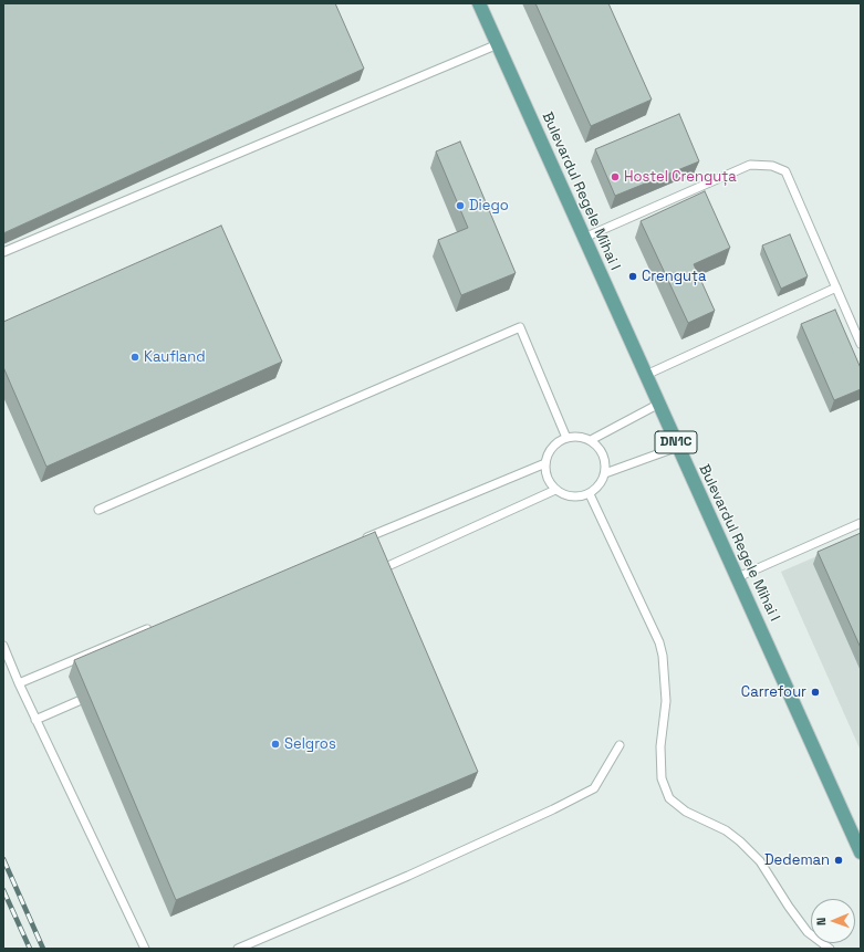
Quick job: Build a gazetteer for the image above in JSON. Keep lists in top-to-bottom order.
{
  "streets": {
    "main road": ["Bulevardul Regele Mihai I", "DN1C"]
  },
  "places": [
    "Hostel Crenguța",
    "Diego",
    "Crenguța",
    "Kaufland",
    "Carrefour",
    "Selgros",
    "Dedeman"
  ],
  "north": "left"
}
